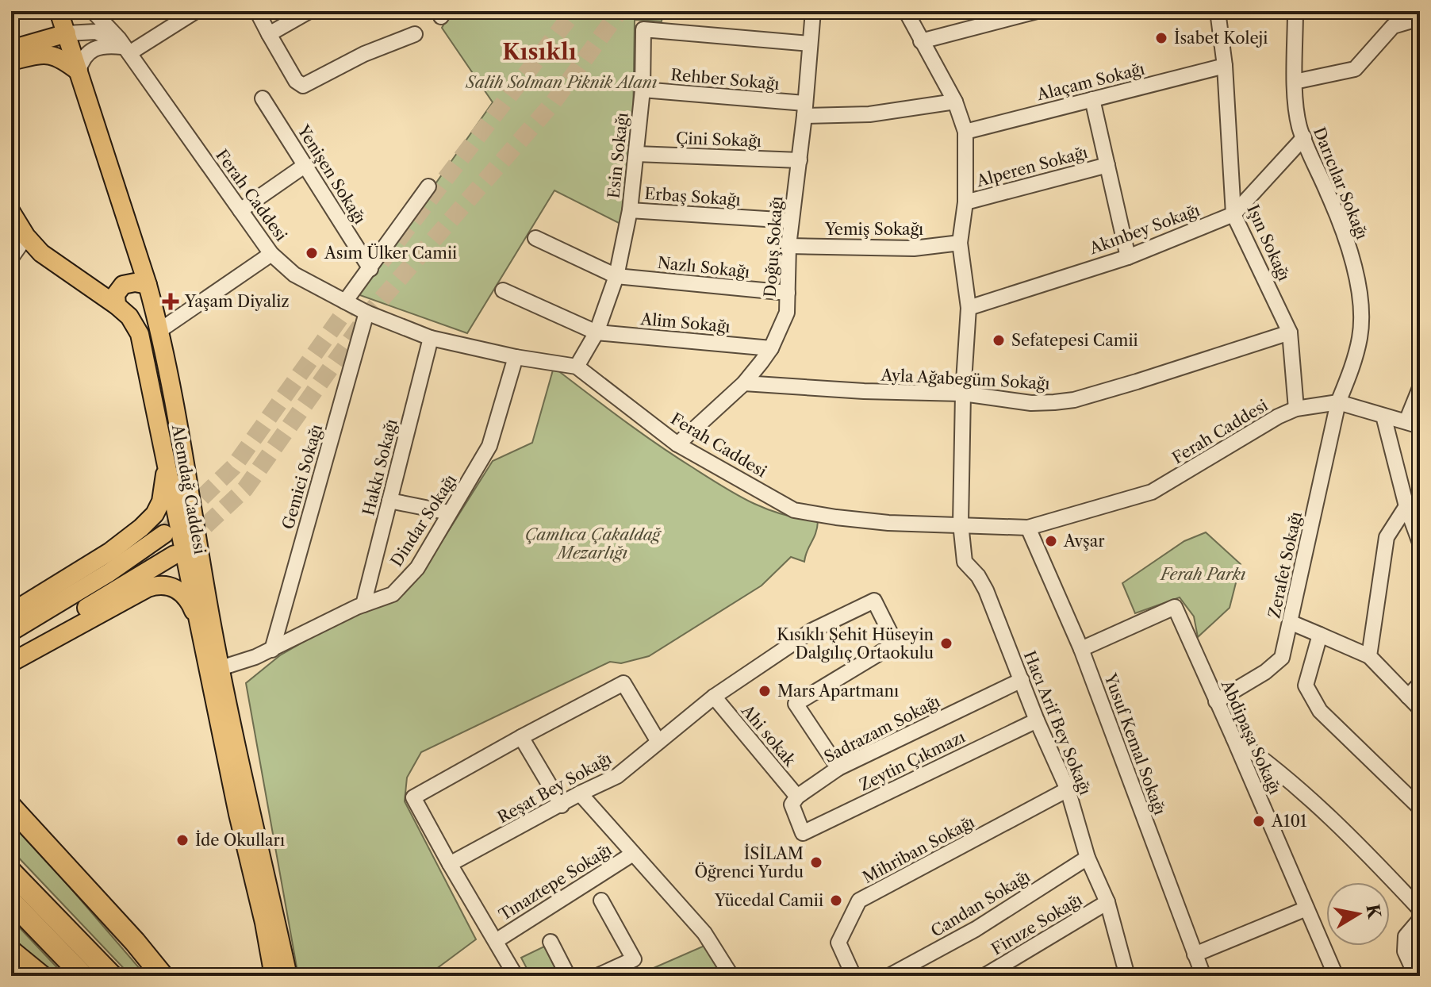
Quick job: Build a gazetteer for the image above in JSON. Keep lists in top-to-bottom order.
{
  "streets": {
    "main road": ["Alemdağ Caddesi"],
    "street": [
      "Rehber Sokağı",
      "Alaçam Sokağı",
      "Çini Sokağı",
      "Esin Sokağı",
      "Alperen Sokağı",
      "Yenişen Sokağı",
      "Darıcılar Sokağı",
      "Ferah Caddesi",
      "Erbaş Sokağı",
      "Yemiş Sokağı",
      "Akınbey Sokağı",
      "Işın Sokağı",
      "Doğuş Sokağı",
      "Nazlı Sokağı",
      "Alim Sokağı",
      "Ayla Ağabegüm Sokağı",
      "Hakkı Sokağı",
      "Gemici Sokağı",
      "Dindar Sokağı",
      "Zerafet Sokağı",
      "Hacı Arif Bey Sokağı",
      "Sadrazam Sokağı",
      "Ahi sokak",
      "Abdipaşa Sokağı",
      "Yusuf Kemal Sokağı",
      "Zeytin Çıkmazı",
      "Reşat Bey Sokağı",
      "Mihriban Sokağı",
      "Tınaztepe Sokağı",
      "Candan Sokağı",
      "Firuze Sokağı"
    ]
  },
  "crossings": [
    ["Rehber Sokağı", "Esin Sokağı"],
    ["Rehber Sokağı", "Doğuş Sokağı"],
    ["Alaçam Sokağı", "Işın Sokağı"],
    ["Çini Sokağı", "Esin Sokağı"],
    ["Çini Sokağı", "Doğuş Sokağı"],
    ["Esin Sokağı", "Ferah Caddesi"],
    ["Esin Sokağı", "Erbaş Sokağı"],
    ["Esin Sokağı", "Doğuş Sokağı"],
    ["Esin Sokağı", "Nazlı Sokağı"],
    ["Esin Sokağı", "Alim Sokağı"],
    ["Darıcılar Sokağı", "Ferah Caddesi"],
    ["Darıcılar Sokağı", "Akınbey Sokağı"],
    ["Darıcılar Sokağı", "Zerafet Sokağı"],
    ["Ferah Caddesi", "Işın Sokağı"],
    ["Ferah Caddesi", "Doğuş Sokağı"],
    ["Ferah Caddesi", "Hakkı Sokağı"],
    ["Ferah Caddesi", "Gemici Sokağı"],
    ["Ferah Caddesi", "Dindar Sokağı"],
    ["Ferah Caddesi", "Zerafet Sokağı"],
    ["Ferah Caddesi", "Hacı Arif Bey Sokağı"],
    ["Ferah Caddesi", "Yusuf Kemal Sokağı"],
    ["Erbaş Sokağı", "Doğuş Sokağı"],
    ["Yemiş Sokağı", "Doğuş Sokağı"],
    ["Akınbey Sokağı", "Işın Sokağı"],
    ["Işın Sokağı", "Ayla Ağabegüm Sokağı"],
    ["Doğuş Sokağı", "Nazlı Sokağı"],
    ["Doğuş Sokağı", "Alim Sokağı"],
    ["Doğuş Sokağı", "Ayla Ağabegüm Sokağı"],
    ["Hakkı Sokağı", "Dindar Sokağı"],
    ["Gemici Sokağı", "Dindar Sokağı"],
    ["Alemdağ Caddesi", "Dindar Sokağı"],
    ["Zerafet Sokağı", "Abdipaşa Sokağı"],
    ["Hacı Arif Bey Sokağı", "Sadrazam Sokağı"],
    ["Hacı Arif Bey Sokağı", "Zeytin Çıkmazı"],
    ["Hacı Arif Bey Sokağı", "Mihriban Sokağı"],
    ["Hacı Arif Bey Sokağı", "Candan Sokağı"],
    ["Hacı Arif Bey Sokağı", "Firuze Sokağı"],
    ["Sadrazam Sokağı", "Ahi sokak"],
    ["Sadrazam Sokağı", "Zeytin Çıkmazı"],
    ["Sadrazam Sokağı", "Reşat Bey Sokağı"],
    ["Ahi sokak", "Zeytin Çıkmazı"],
    ["Ahi sokak", "Reşat Bey Sokağı"],
    ["Abdipaşa Sokağı", "Yusuf Kemal Sokağı"]
  ],
  "districts": ["Kısıklı"],
  "parks": ["Salih Solman Piknik Alanı", "Çamlıca Çakaldağ Mezarlığı", "Ferah Parkı"],
  "places": {
    "other": [
      "İsabet Koleji",
      "Asım Ülker Camii",
      "Sefatepesi Camii",
      "Avşar",
      "Kısıklı Şehit Hüseyin Dalgılıç Ortaokulu",
      "Mars Apartmanı",
      "A101",
      "İde Okulları",
      "İSİLAM Öğrenci Yurdu",
      "Yücedal Camii"
    ],
    "health": ["Yaşam Diyaliz"]
  },
  "north": "right"
}
